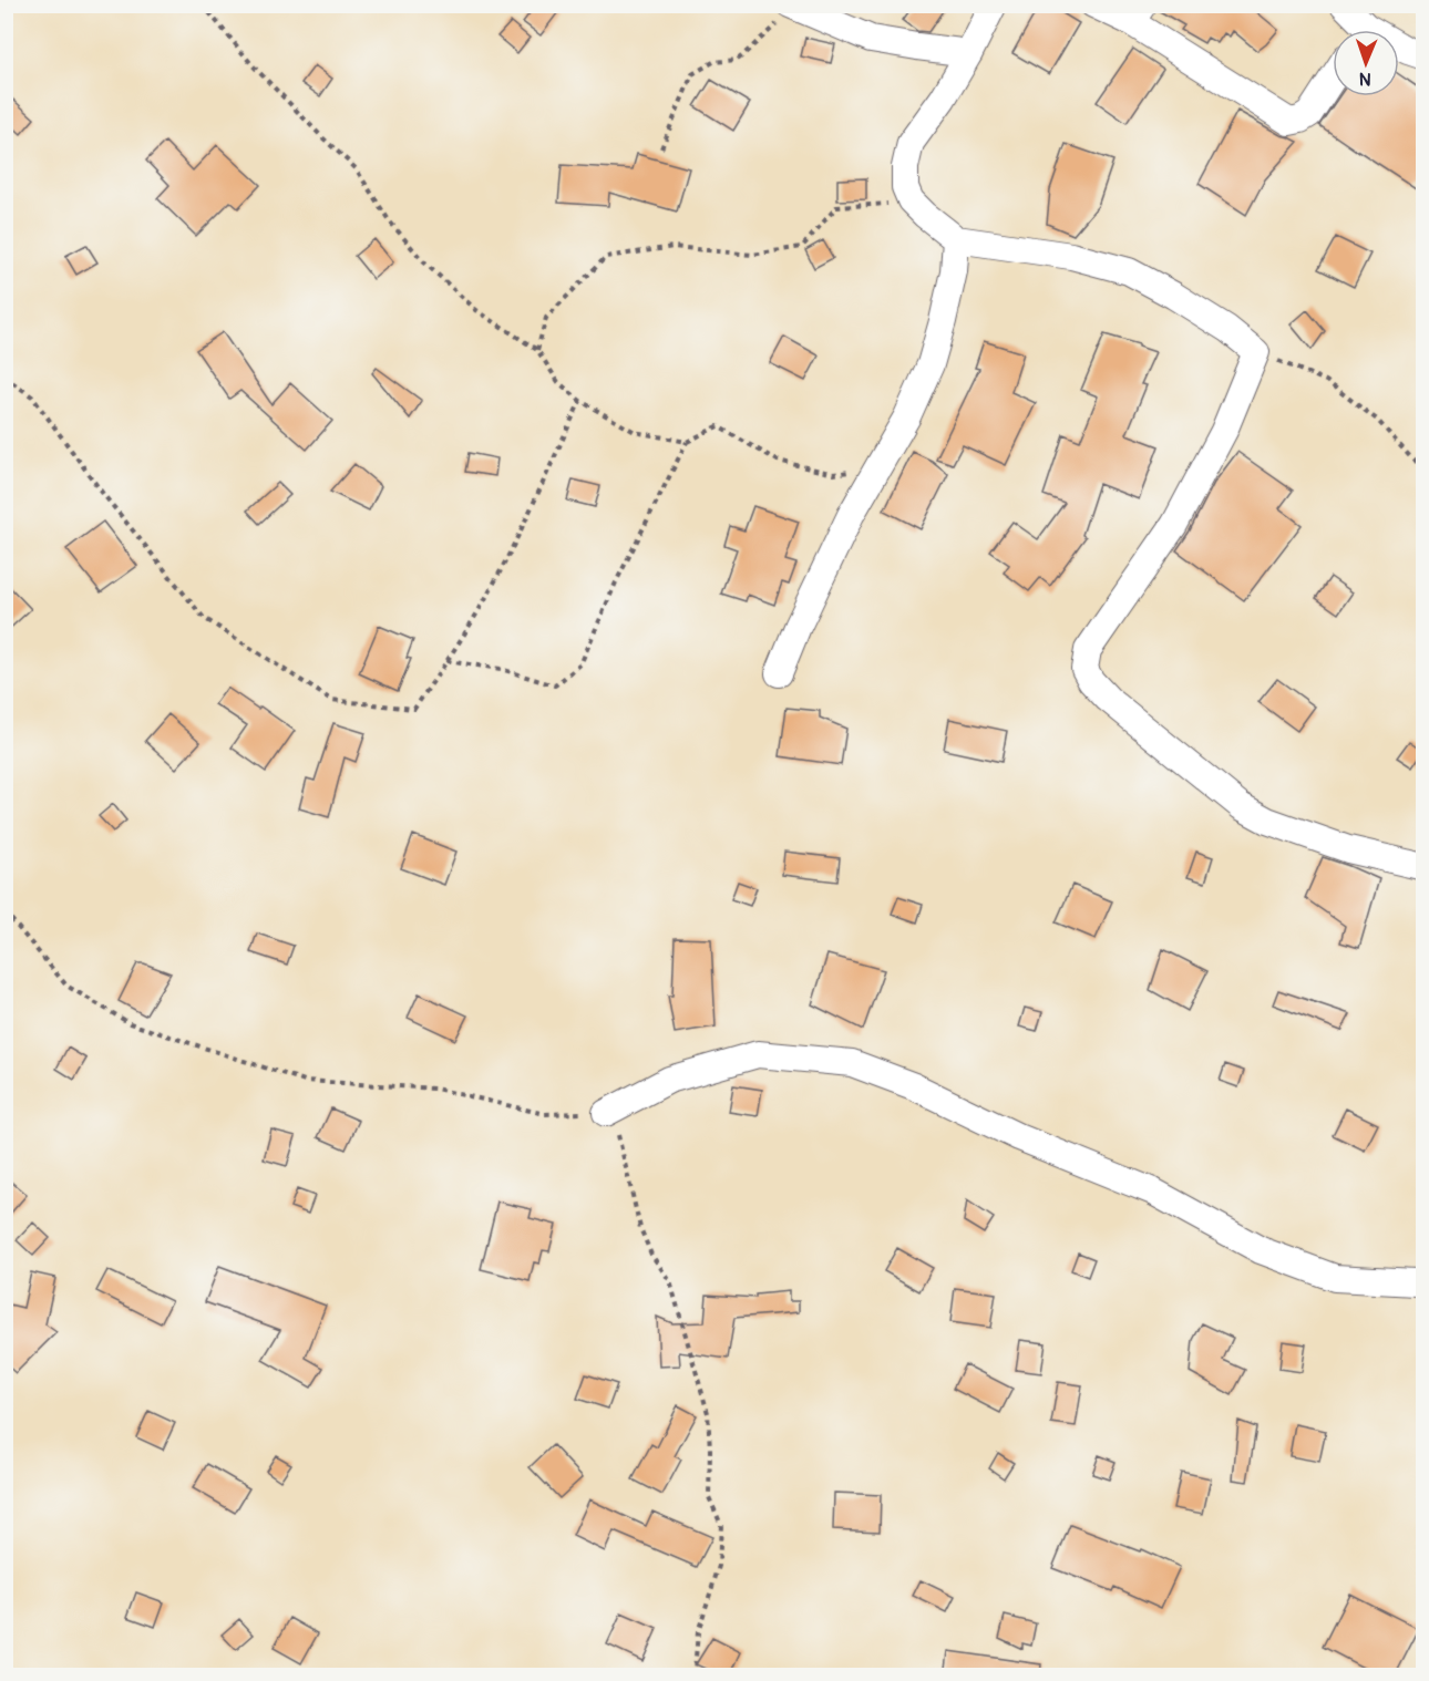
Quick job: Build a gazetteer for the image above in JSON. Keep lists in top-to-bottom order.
{
  "north": "bottom"
}
